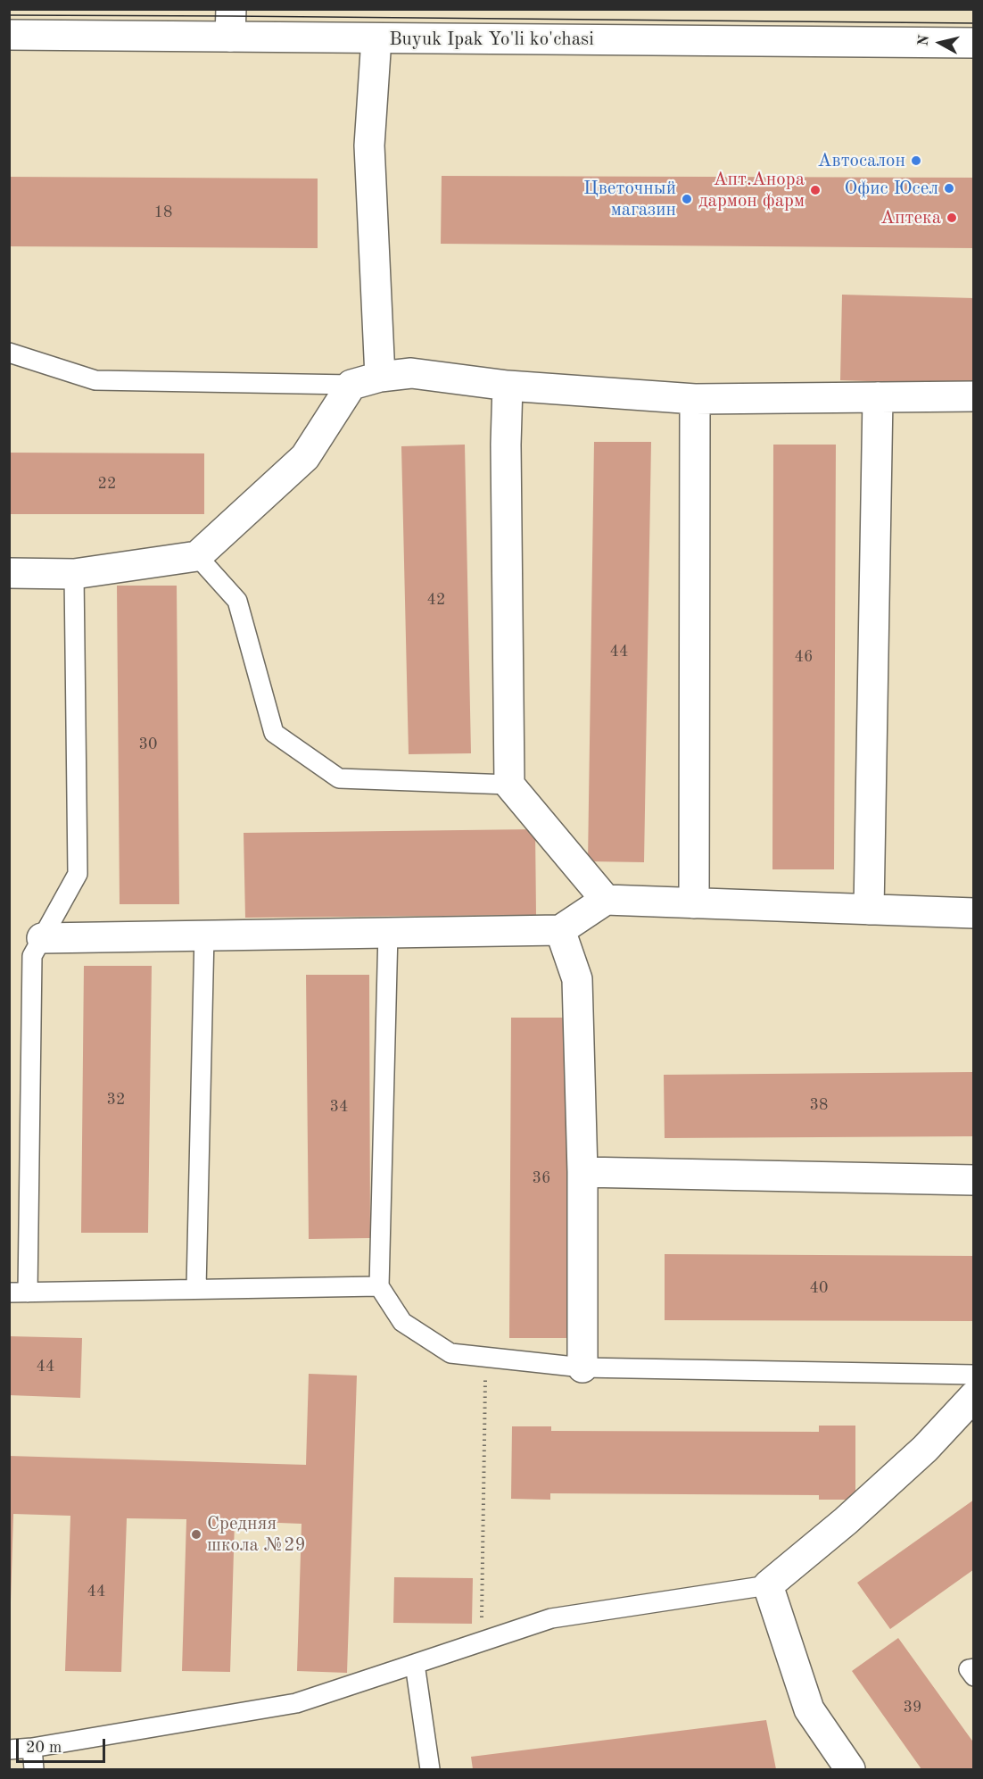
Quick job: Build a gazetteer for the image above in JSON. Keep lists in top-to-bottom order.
{
  "streets": {
    "street": ["Buyuk Ipak Yo'li ko'chasi"]
  },
  "places": [
    "Автосалон",
    "Офис Юсел",
    "Апт.Анора дармон фарм",
    "Цветочный магазин",
    "Аптека",
    "Средняя школа №29"
  ],
  "house_numbers": [
    "18",
    "22",
    "42",
    "44",
    "46",
    "30",
    "32",
    "38",
    "34",
    "36",
    "40",
    "44",
    "44",
    "39"
  ],
  "scale_bar": "20 m",
  "north": "left"
}
